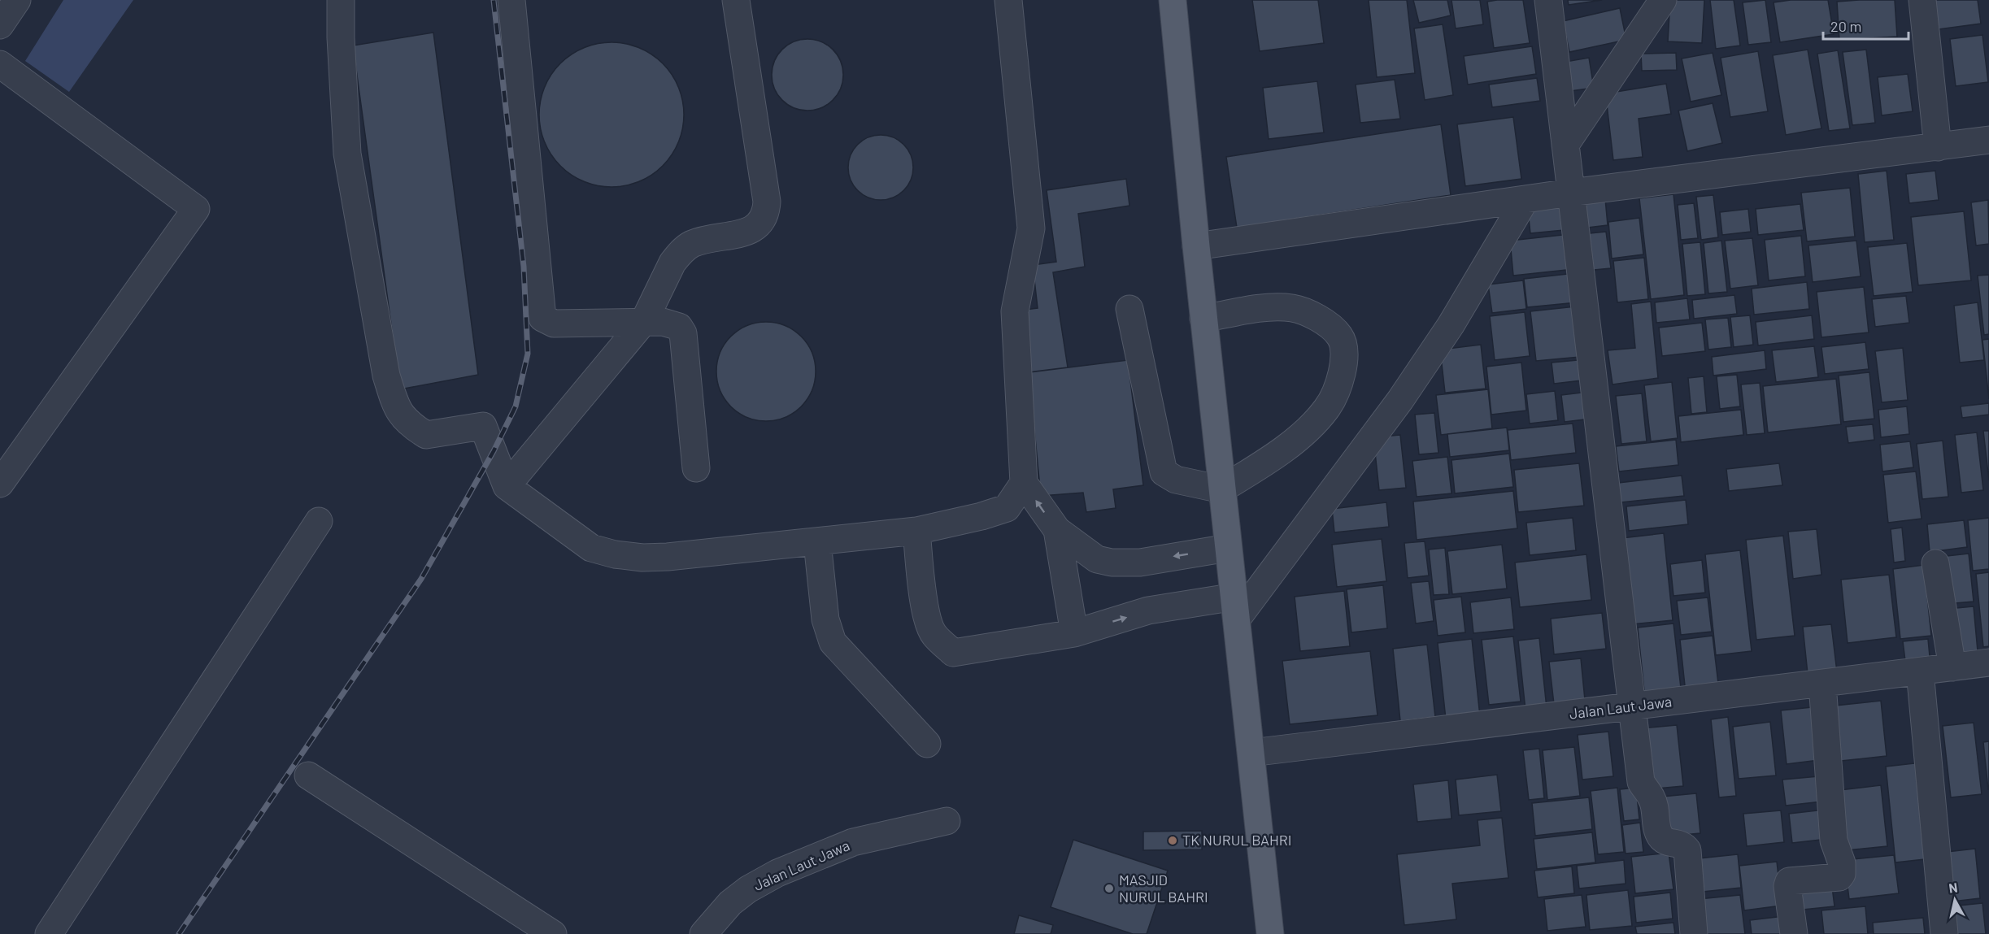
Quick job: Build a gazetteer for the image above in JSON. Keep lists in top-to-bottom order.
{
  "streets": {
    "street": ["Jalan Laut Jawa"]
  },
  "places": ["TK NURUL BAHRI", "MASJID NURUL BAHRI"],
  "scale_bar": "20 m",
  "north": "top"
}
